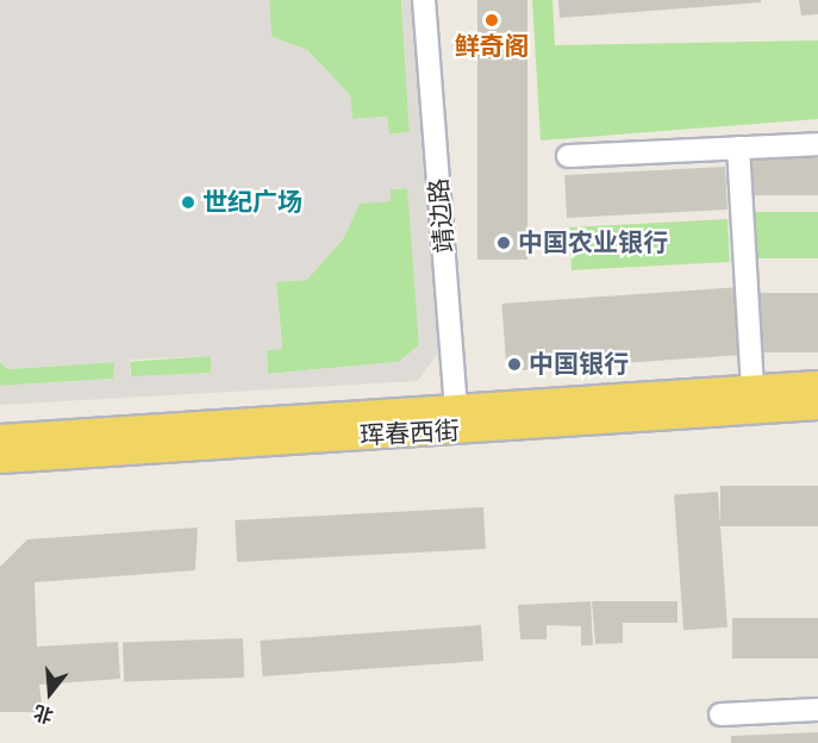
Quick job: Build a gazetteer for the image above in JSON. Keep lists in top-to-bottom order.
{
  "streets": {
    "main road": ["珲春西街"],
    "street": ["靖边路"]
  },
  "crossings": [
    ["靖边路", "珲春西街"]
  ],
  "places": [
    "鲜奇阁",
    "世纪广场",
    "中国农业银行",
    "中国银行"
  ],
  "north": "bottom"
}
